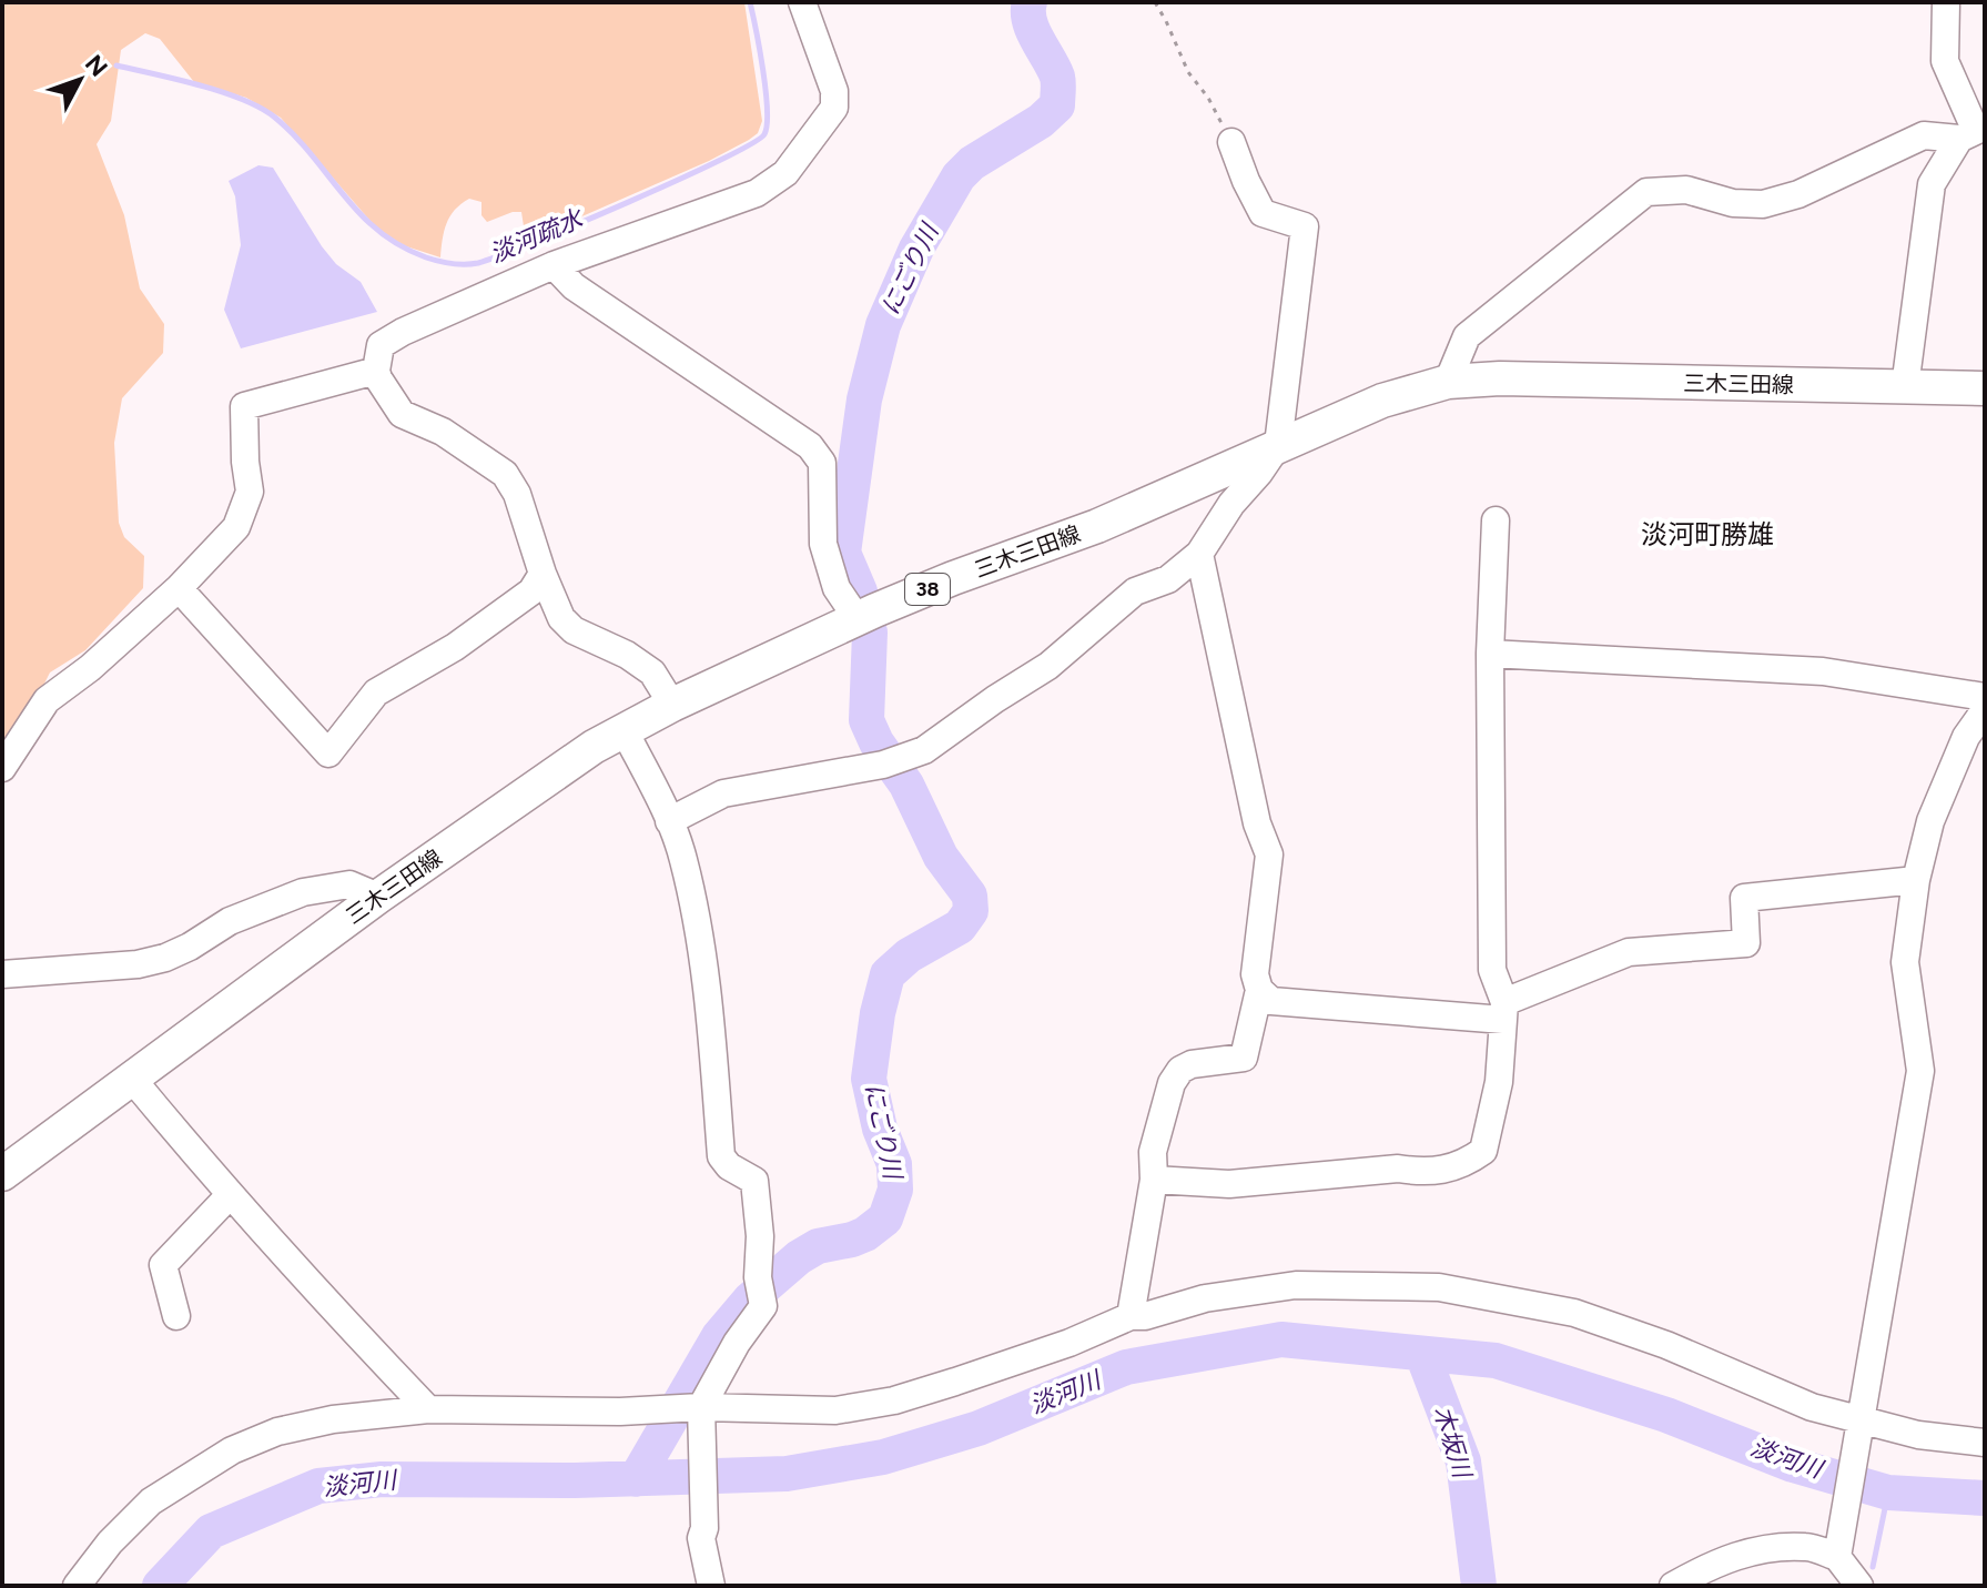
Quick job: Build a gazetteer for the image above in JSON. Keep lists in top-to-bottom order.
{
  "streets": {
    "main road": ["三木三田線", "38"]
  },
  "districts": ["淡河町勝雄"],
  "water": [
    "淡河疏水",
    "にごり川",
    "淡河川",
    "木坂川"
  ],
  "north": "top right"
}
